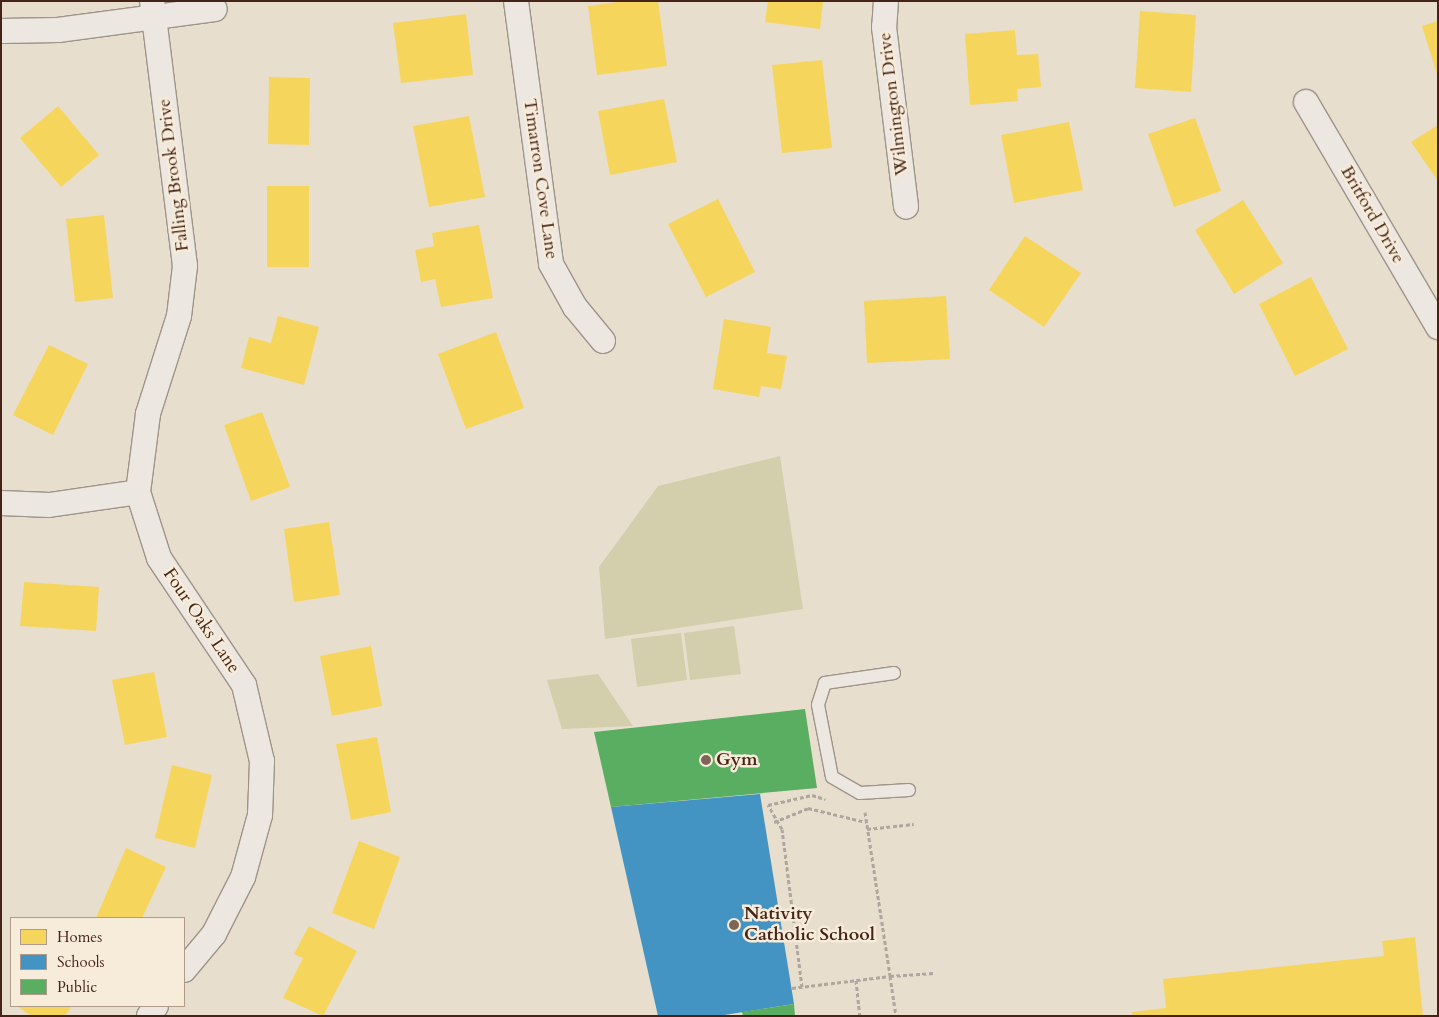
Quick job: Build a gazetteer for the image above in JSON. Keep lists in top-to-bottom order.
{
  "streets": {
    "street": [
      "Wilmington Drive",
      "Falling Brook Drive",
      "Timarron Cove Lane",
      "Britford Drive",
      "Four Oaks Lane"
    ]
  },
  "crossings": [
    ["Falling Brook Drive", "Four Oaks Lane"]
  ],
  "places": ["Gym", "Nativity Catholic School"],
  "legend": ["Homes", "Schools", "Public"]
}
